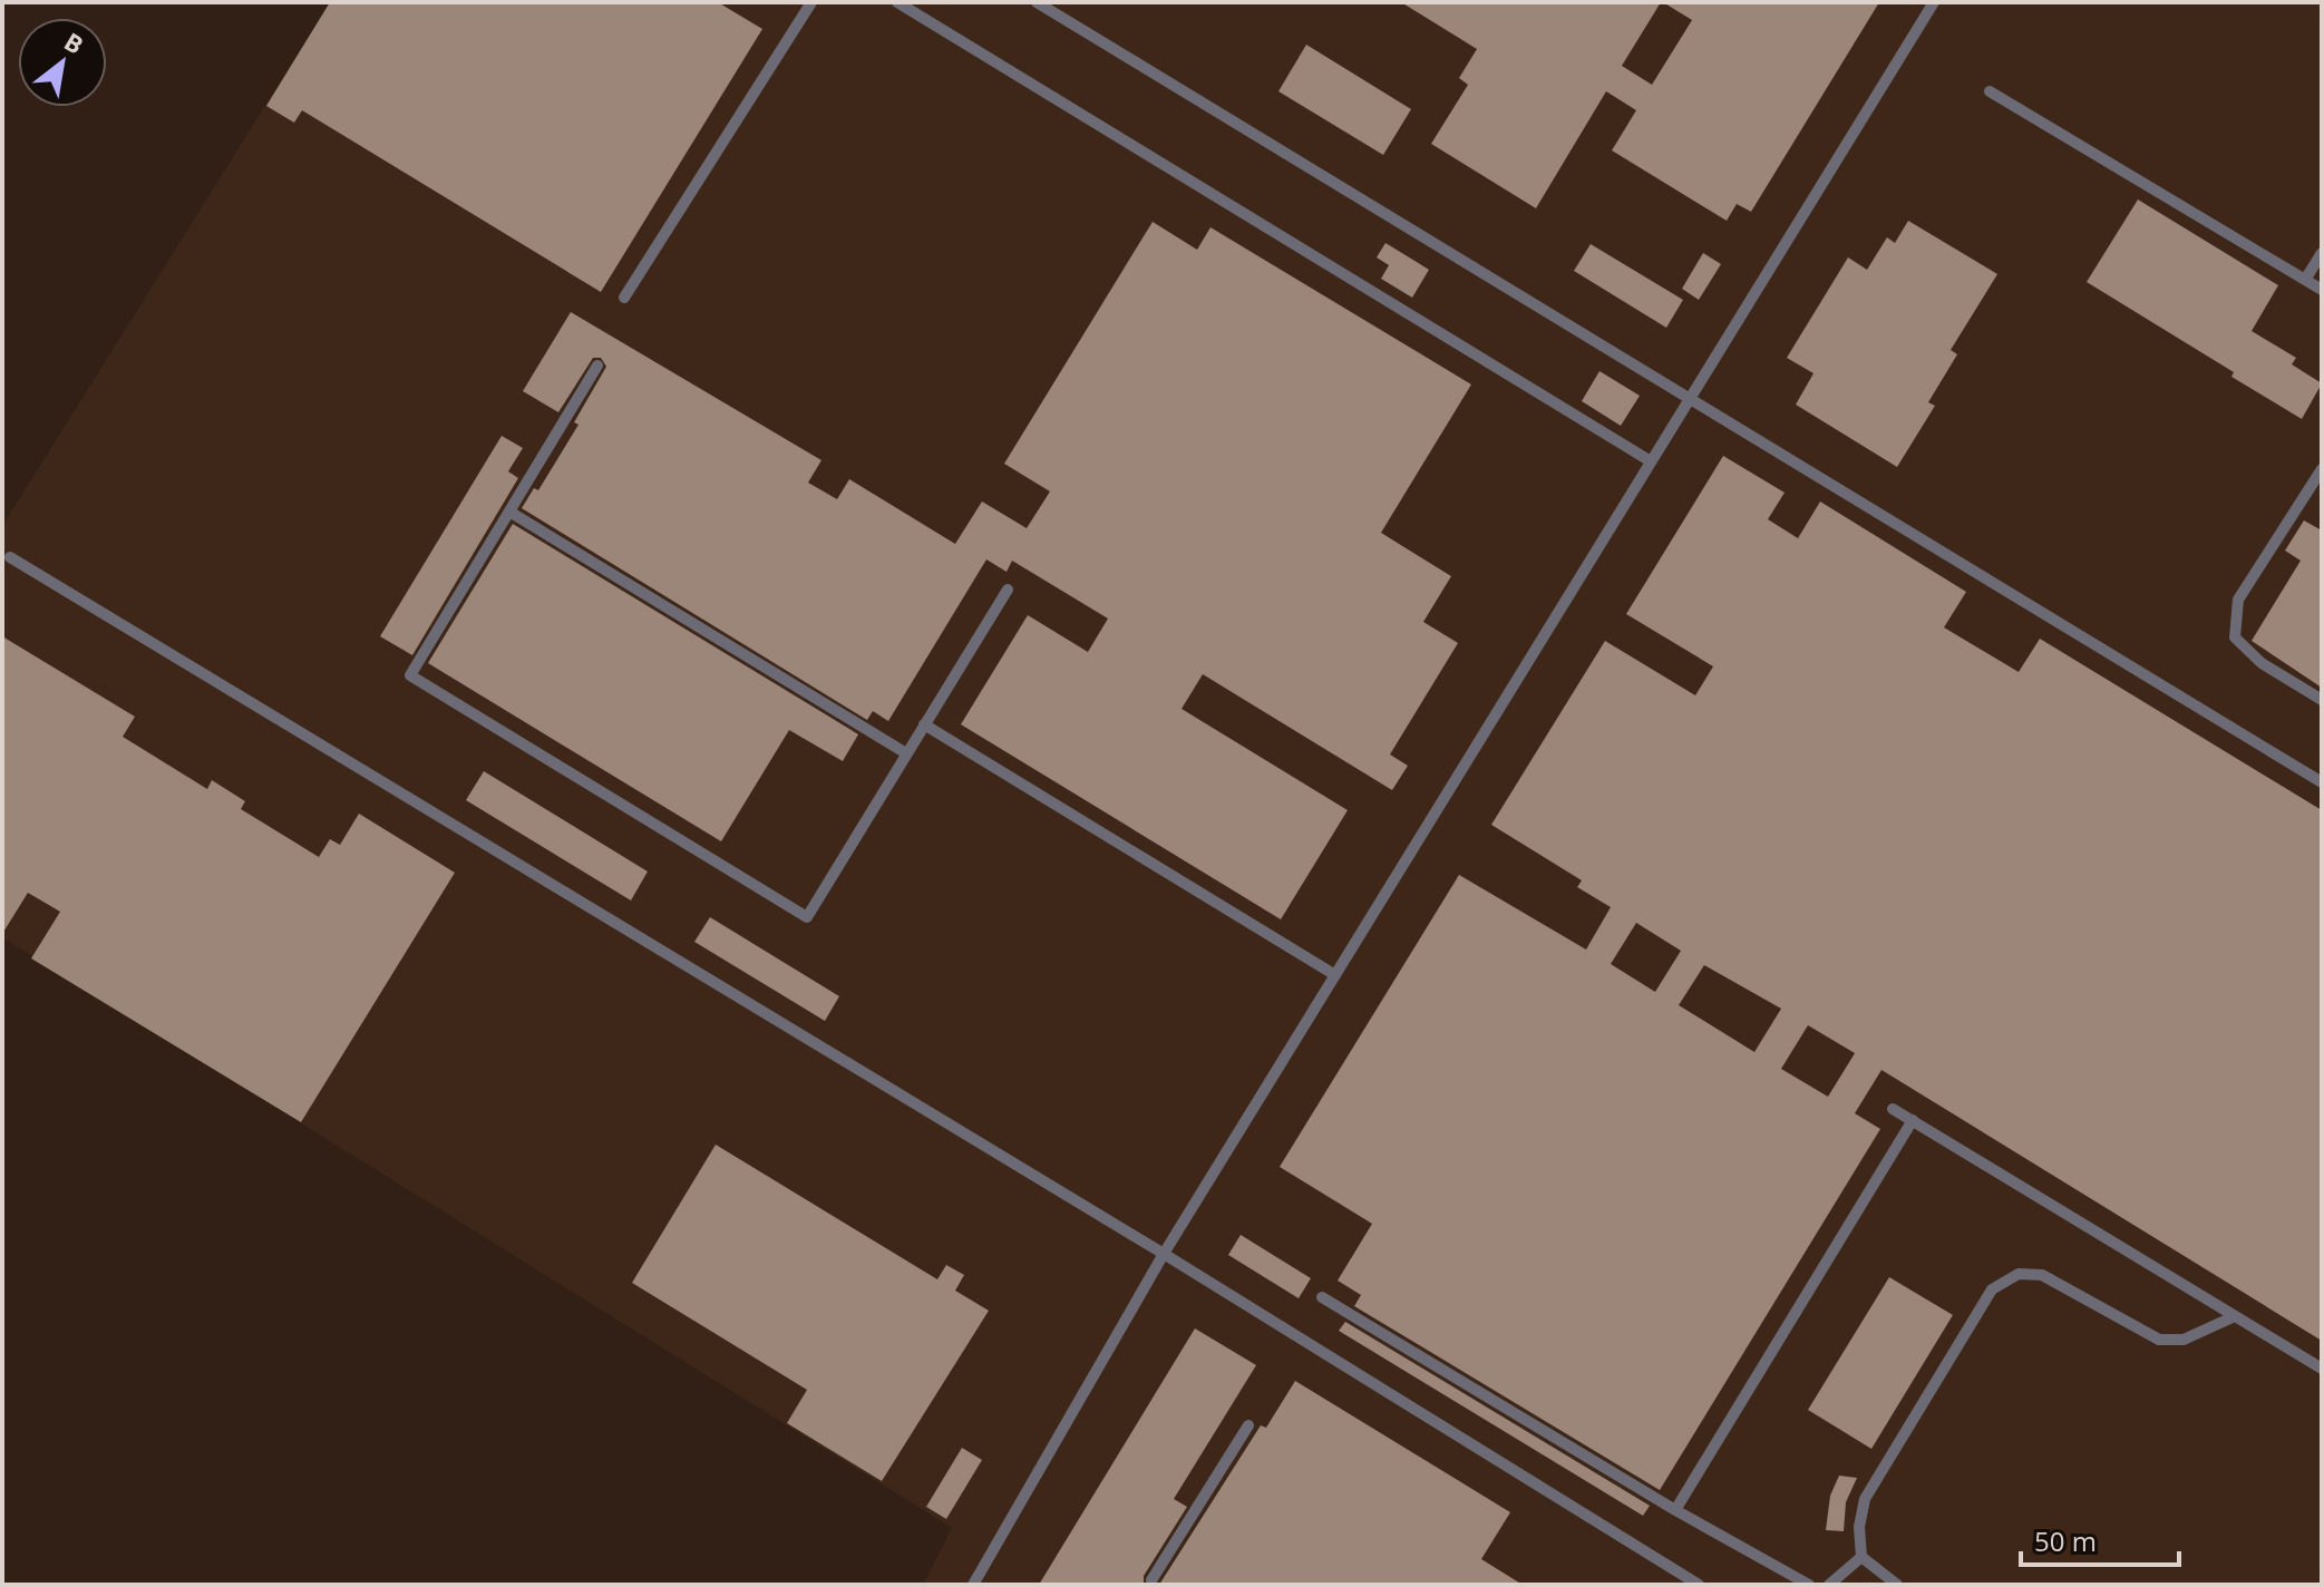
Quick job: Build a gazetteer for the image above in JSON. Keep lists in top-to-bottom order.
{
  "scale_bar": "50 m",
  "north": "top right"
}
